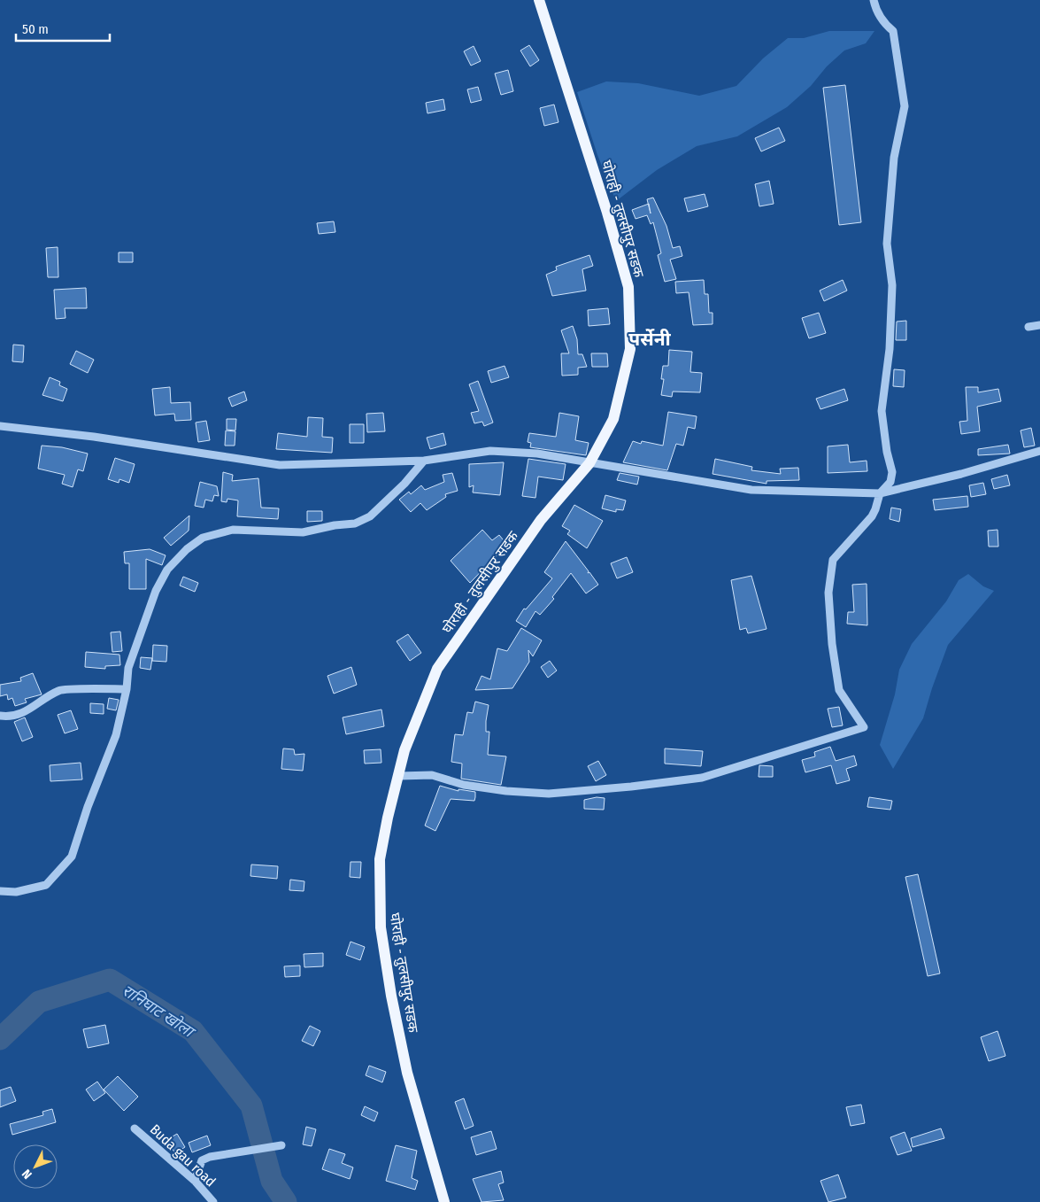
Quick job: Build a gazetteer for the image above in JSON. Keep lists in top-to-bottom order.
{
  "streets": {
    "main road": ["घोराही - तुलसीपुर सडक"],
    "street": ["Buda gau road"]
  },
  "districts": ["पर्सेनी"],
  "water": ["रानिघाट खोला"],
  "scale_bar": "50 m",
  "north": "bottom left"
}
